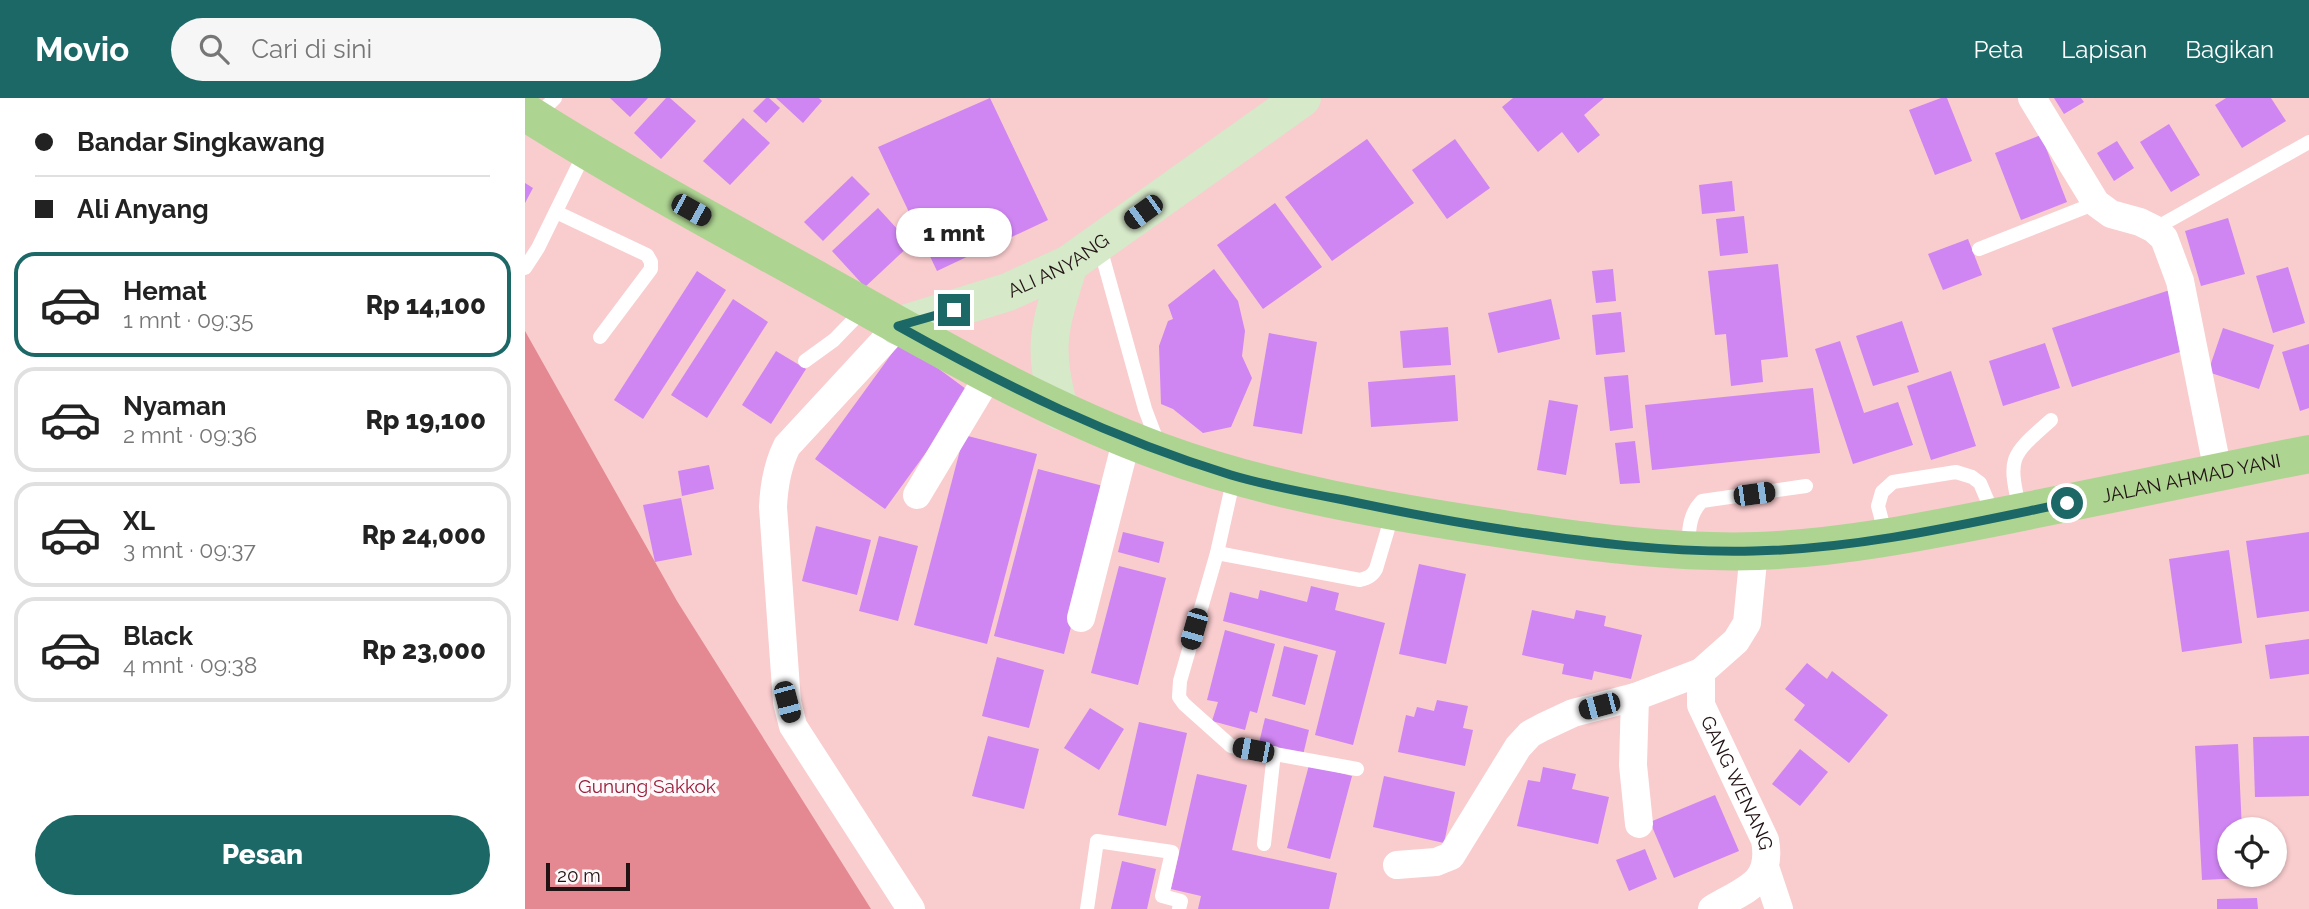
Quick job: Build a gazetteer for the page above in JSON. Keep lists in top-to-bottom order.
{
  "streets": {
    "main road": ["JALAN AHMAD YANI"],
    "street": ["ALI ANYANG", "GANG WENANG"]
  },
  "crossings": [
    ["ALI ANYANG", "JALAN AHMAD YANI"]
  ],
  "parks": ["Gunung Sakkok"],
  "scale_bar": "20 m",
  "page": {
    "header": "Movio",
    "search": "Cari di sini",
    "nav": ["Peta", "Lapisan", "Bagikan"],
    "banner": ["Bandar Singkawang", "Ali Anyang"],
    "bubble": "1 mnt",
    "list": [
      {
        "name": "Hemat",
        "note": "1 mnt · 09:35",
        "value": "Rp 14,100"
      },
      {
        "name": "Nyaman",
        "note": "2 mnt · 09:36",
        "value": "Rp 19,100"
      },
      {
        "name": "XL",
        "note": "3 mnt · 09:37",
        "value": "Rp 24,000"
      },
      {
        "name": "Black",
        "note": "4 mnt · 09:38",
        "value": "Rp 23,000"
      }
    ],
    "buttons": "Pesan",
    "scale": "20 m"
  }
}
